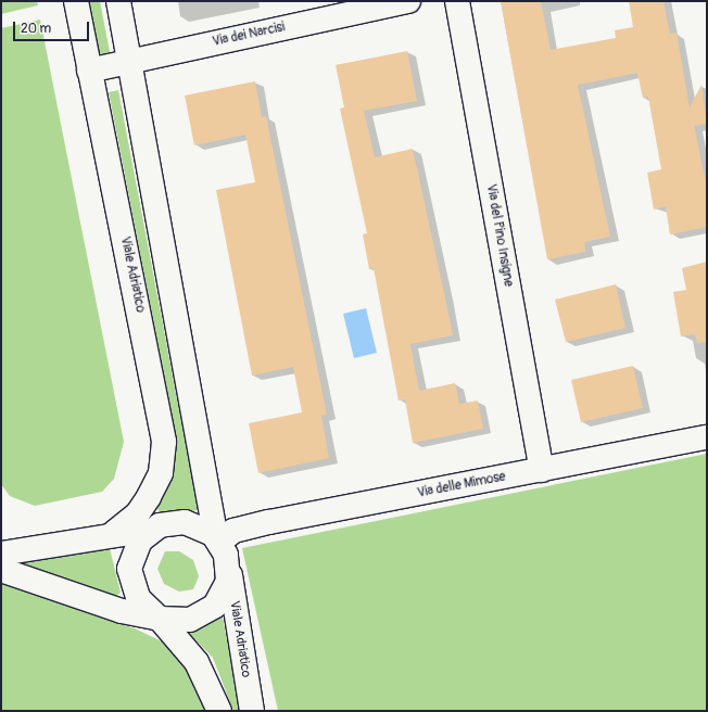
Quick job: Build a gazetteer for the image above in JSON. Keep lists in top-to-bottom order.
{
  "streets": {
    "street": [
      "Via dei Narcisi",
      "Via del Pino Insigne",
      "Viale Adriatico",
      "Via delle Mimose"
    ]
  },
  "crossings": [
    ["Via dei Narcisi", "Viale Adriatico"],
    ["Via del Pino Insigne", "Via delle Mimose"],
    ["Viale Adriatico", "Via delle Mimose"]
  ],
  "scale_bar": "20 m"
}
